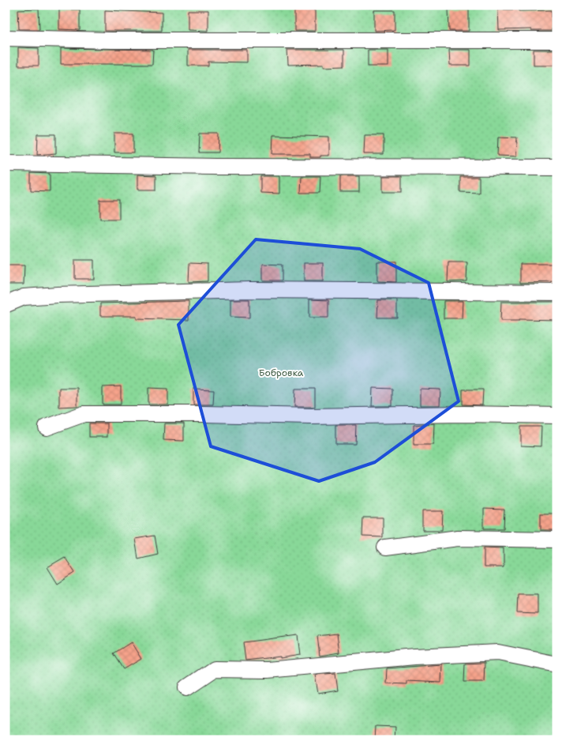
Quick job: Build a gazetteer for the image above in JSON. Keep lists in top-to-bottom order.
{
  "parks": ["Бобровка"]
}
